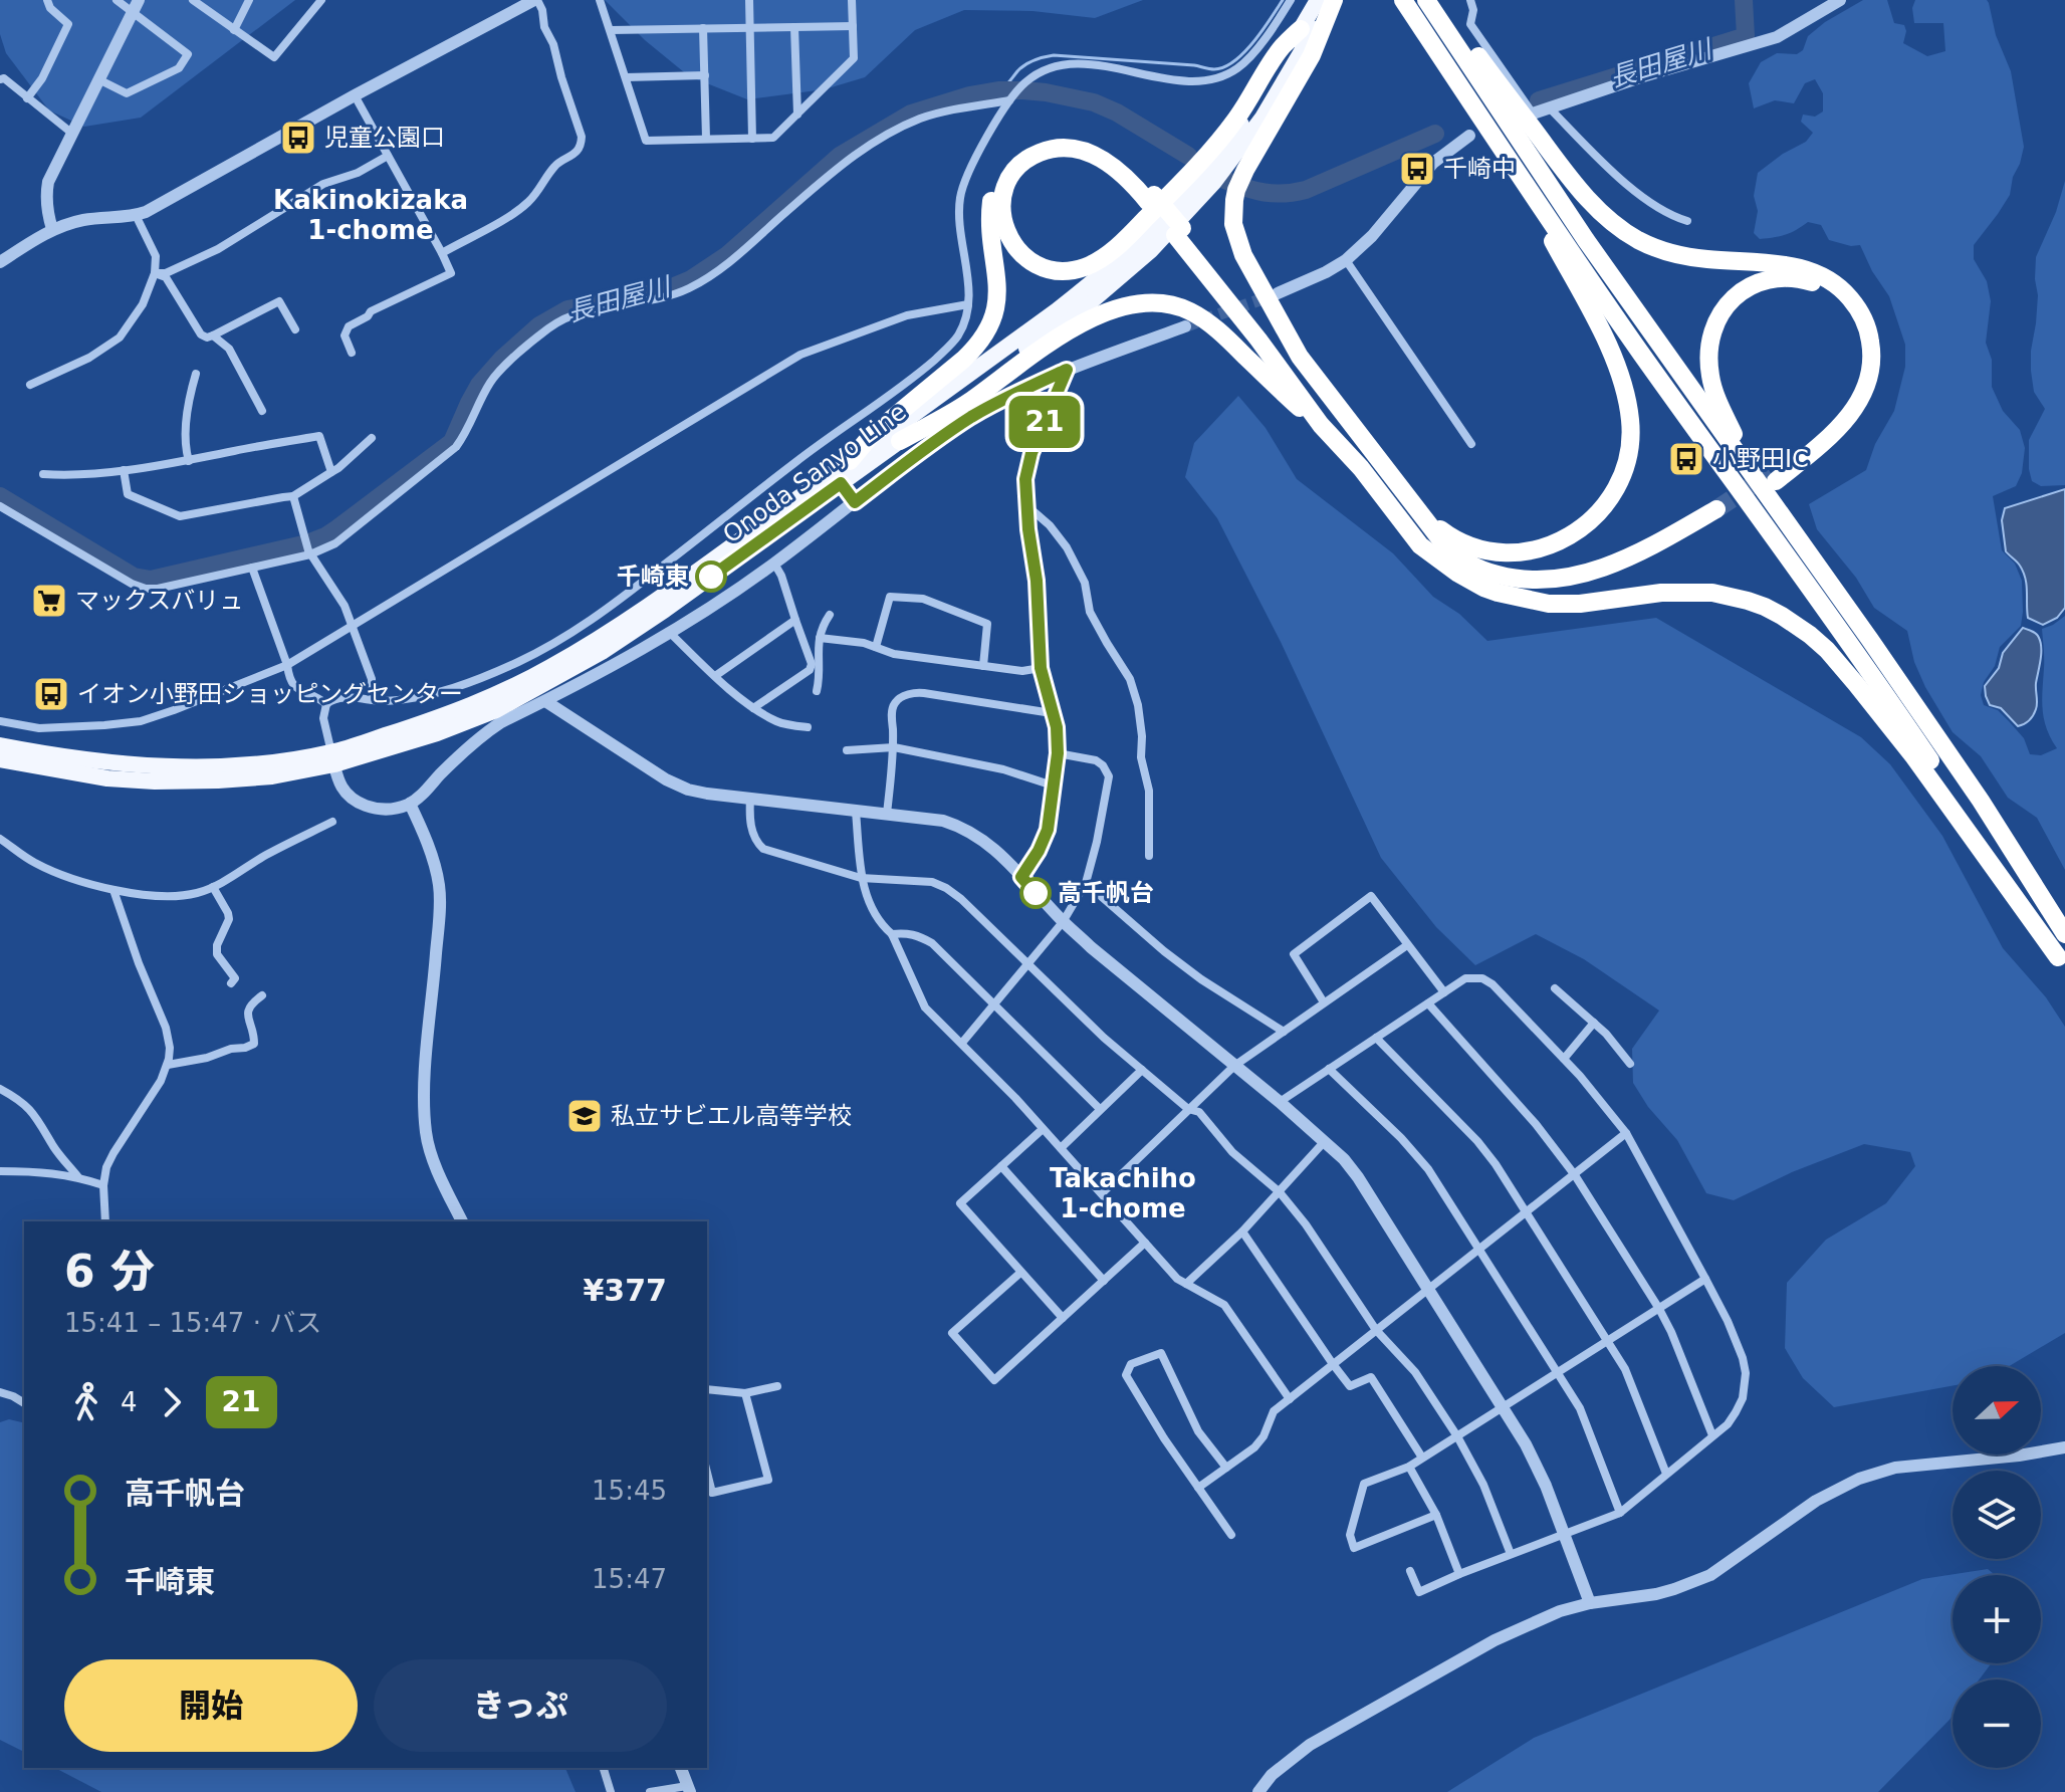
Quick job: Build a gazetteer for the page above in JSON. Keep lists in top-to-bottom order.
{
  "streets": {
    "main road": ["Onoda Sanyo Line"]
  },
  "districts": ["Kakinokizaka 1-chome", "Takachiho 1-chome"],
  "water": ["長田屋川"],
  "places": {
    "bus stop": [
      "児童公園口",
      "千崎中",
      "小野田IC",
      "イオン小野田ショッピングセンター"
    ],
    "other": ["千崎東", "高千帆台"],
    "supermarket": ["マックスバリュ"],
    "school or university": ["私立サビエル高等学校"]
  },
  "lines": ["bus line 21"],
  "north": "right",
  "page": {
    "on_map": "21",
    "heading": ["6 分", "15:41 – 15:47 · バス", "¥377"],
    "legs": ["4", "21"],
    "map_buttons": ["+", "−"],
    "list": [
      {
        "name": "高千帆台",
        "value": "15:45"
      },
      {
        "name": "千崎東",
        "value": "15:47"
      }
    ],
    "buttons": ["開始", "きっぷ"]
  }
}
